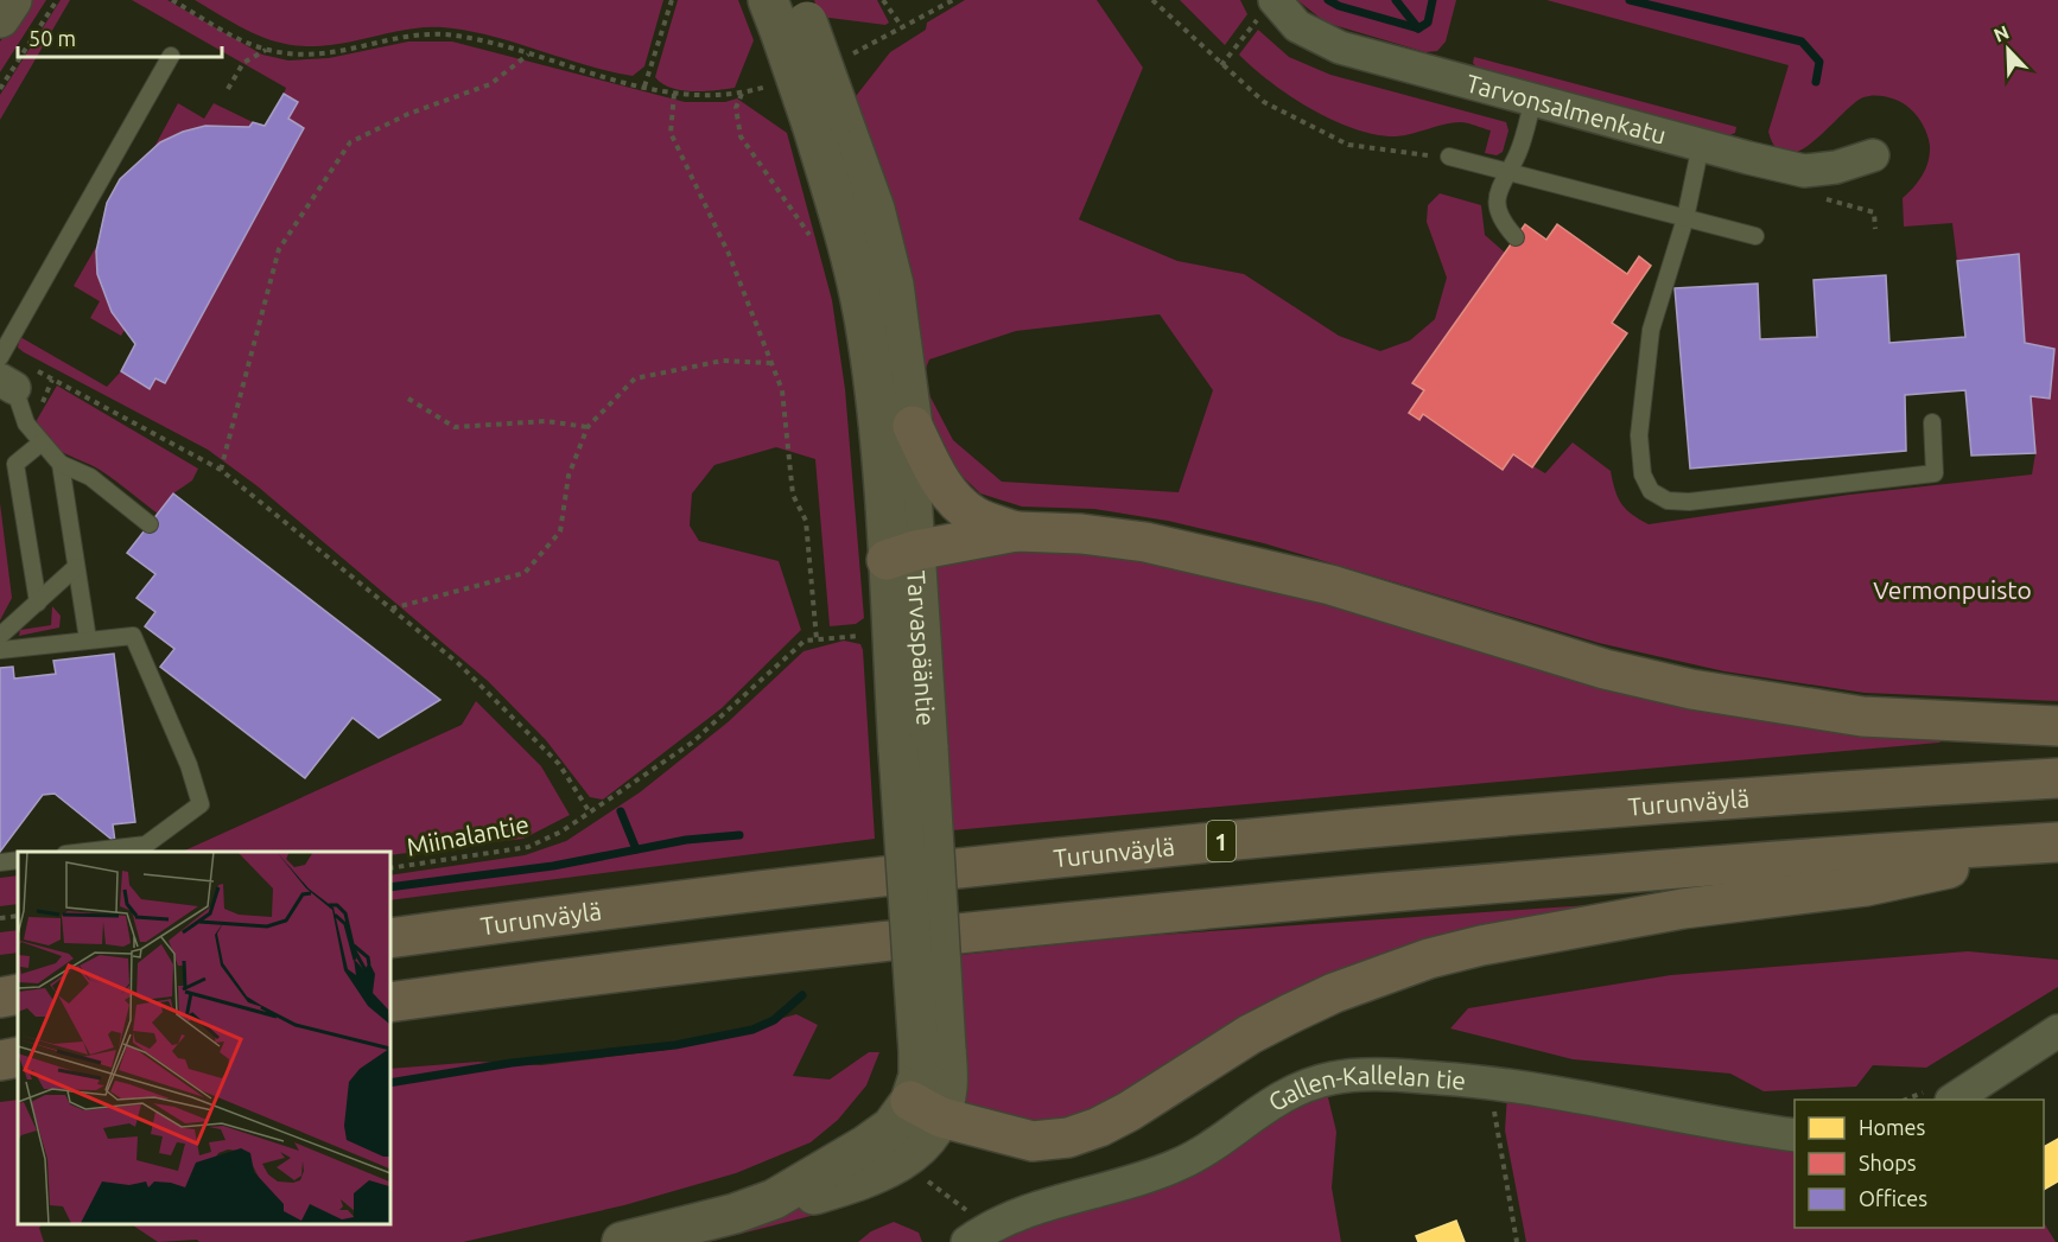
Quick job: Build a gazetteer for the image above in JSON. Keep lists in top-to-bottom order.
{
  "streets": {
    "highway": ["Turunväylä", "1"],
    "main road": ["Tarvaspääntie"],
    "street": ["Tarvonsalmenkatu", "Gallen-Kallelan tie"],
    "path": ["Miinalantie"]
  },
  "parks": ["Vermonpuisto"],
  "legend": ["Homes", "Shops", "Offices"],
  "scale_bar": "50 m",
  "north": "top left"
}
